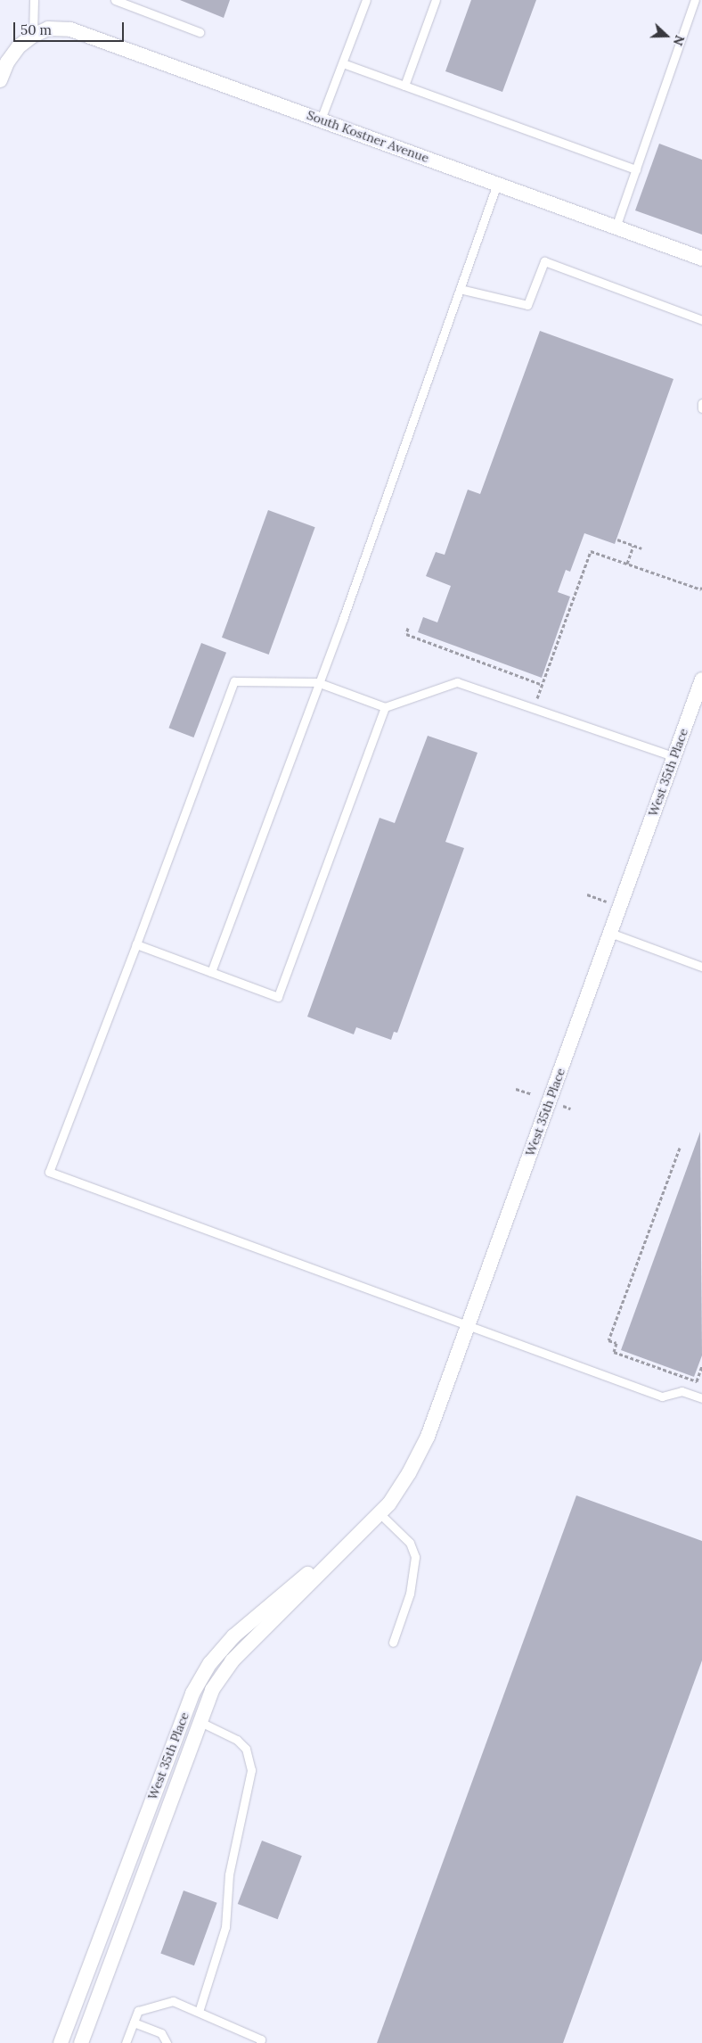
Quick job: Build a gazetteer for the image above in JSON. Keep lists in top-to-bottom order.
{
  "streets": {
    "street": ["South Kostner Avenue", "West 35th Place"]
  },
  "scale_bar": "50 m",
  "north": "right"
}
